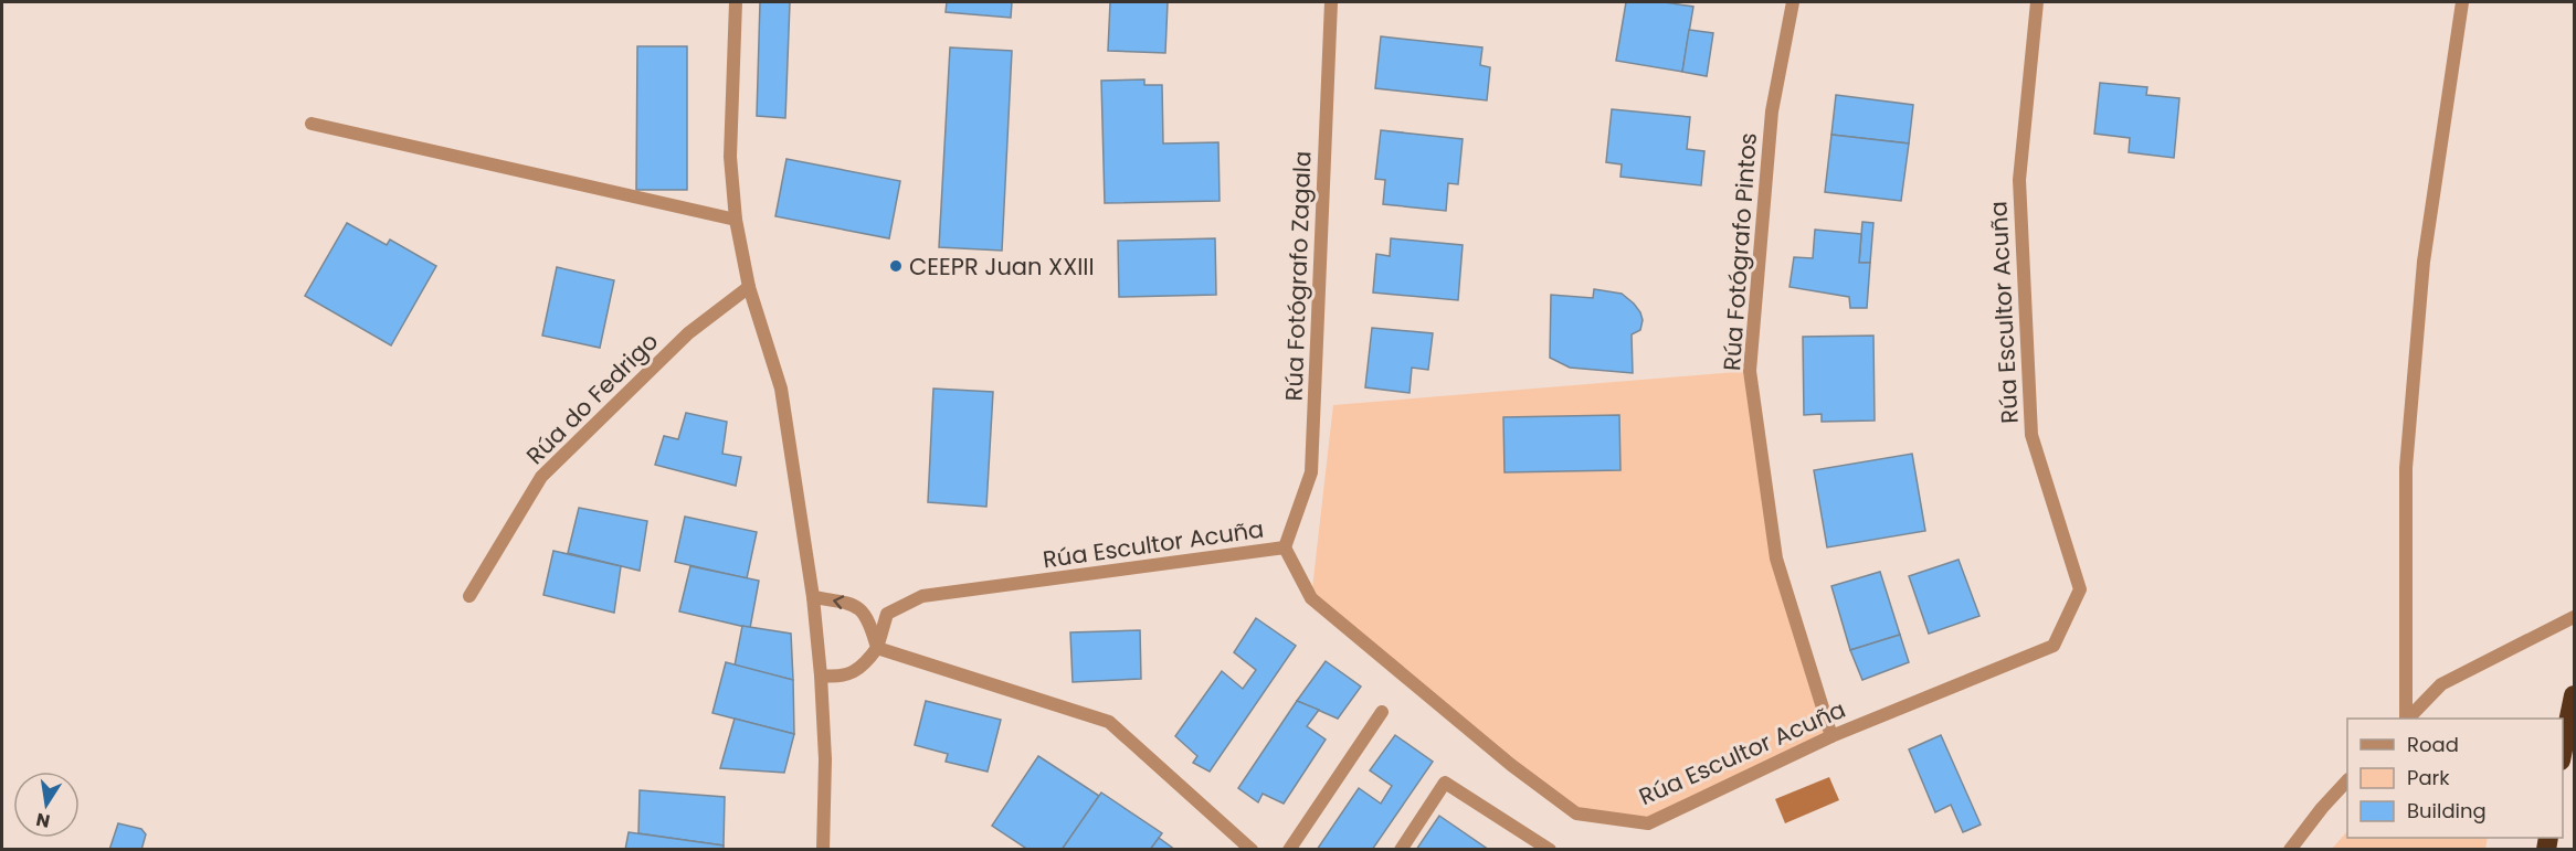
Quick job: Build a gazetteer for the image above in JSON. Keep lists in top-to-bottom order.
{
  "streets": {
    "street": [
      "Rúa Fotógrafo Pintos",
      "Rúa Fotógrafo Zagala",
      "Rúa Escultor Acuña",
      "Rúa do Fedrigo"
    ]
  },
  "crossings": [
    ["Rúa Fotógrafo Pintos", "Rúa Escultor Acuña"],
    ["Rúa Fotógrafo Zagala", "Rúa Escultor Acuña"]
  ],
  "places": ["CEEPR Juan XXIII"],
  "legend": ["Road", "Park", "Building"],
  "north": "bottom"
}
